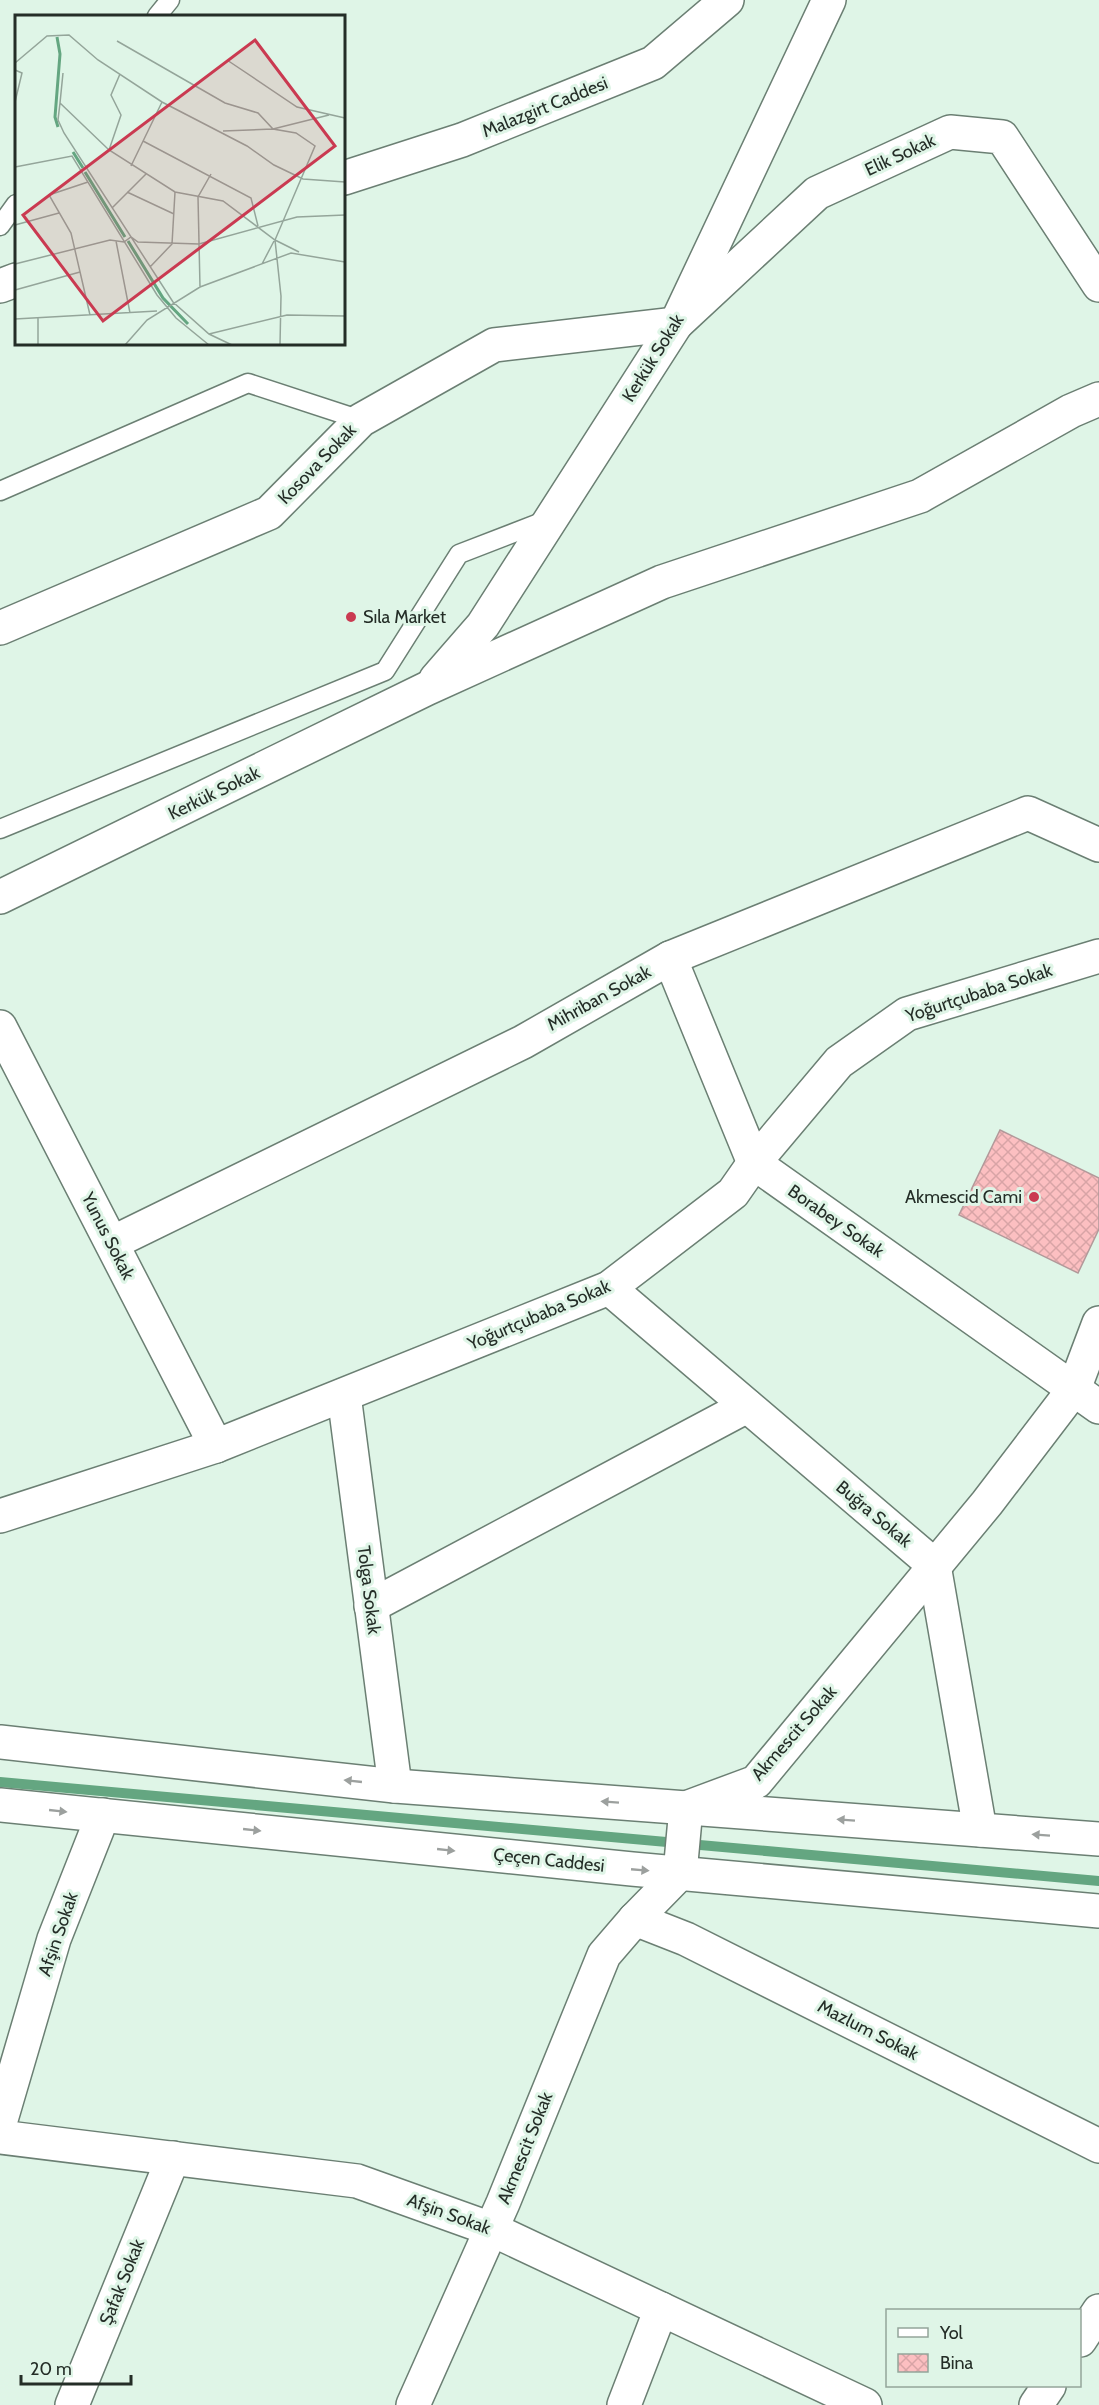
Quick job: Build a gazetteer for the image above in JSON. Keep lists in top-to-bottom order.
{
  "streets": {
    "street": [
      "Malazgirt Caddesi",
      "Elik Sokak",
      "Kerkük Sokak",
      "Kosova Sokak",
      "Yoğurtçubaba Sokak",
      "Mihriban Sokak",
      "Borabey Sokak",
      "Yunus Sokak",
      "Buğra Sokak",
      "Tolga Sokak",
      "Akmescit Sokak",
      "Çeçen Caddesi",
      "Afşin Sokak",
      "Mazlum Sokak",
      "Şafak Sokak"
    ]
  },
  "crossings": [
    ["Elik Sokak", "Kerkük Sokak"],
    ["Elik Sokak", "Kosova Sokak"],
    ["Kerkük Sokak", "Kosova Sokak"],
    ["Yoğurtçubaba Sokak", "Borabey Sokak"],
    ["Yoğurtçubaba Sokak", "Yunus Sokak"],
    ["Yoğurtçubaba Sokak", "Buğra Sokak"],
    ["Yoğurtçubaba Sokak", "Tolga Sokak"],
    ["Mihriban Sokak", "Yunus Sokak"],
    ["Borabey Sokak", "Akmescit Sokak"],
    ["Buğra Sokak", "Akmescit Sokak"],
    ["Akmescit Sokak", "Çeçen Caddesi"],
    ["Akmescit Sokak", "Afşin Sokak"],
    ["Akmescit Sokak", "Mazlum Sokak"],
    ["Çeçen Caddesi", "Afşin Sokak"],
    ["Afşin Sokak", "Şafak Sokak"]
  ],
  "places": ["Sıla Market", "Akmescid Cami"],
  "legend": ["Yol", "Bina"],
  "scale_bar": "20 m"
}
